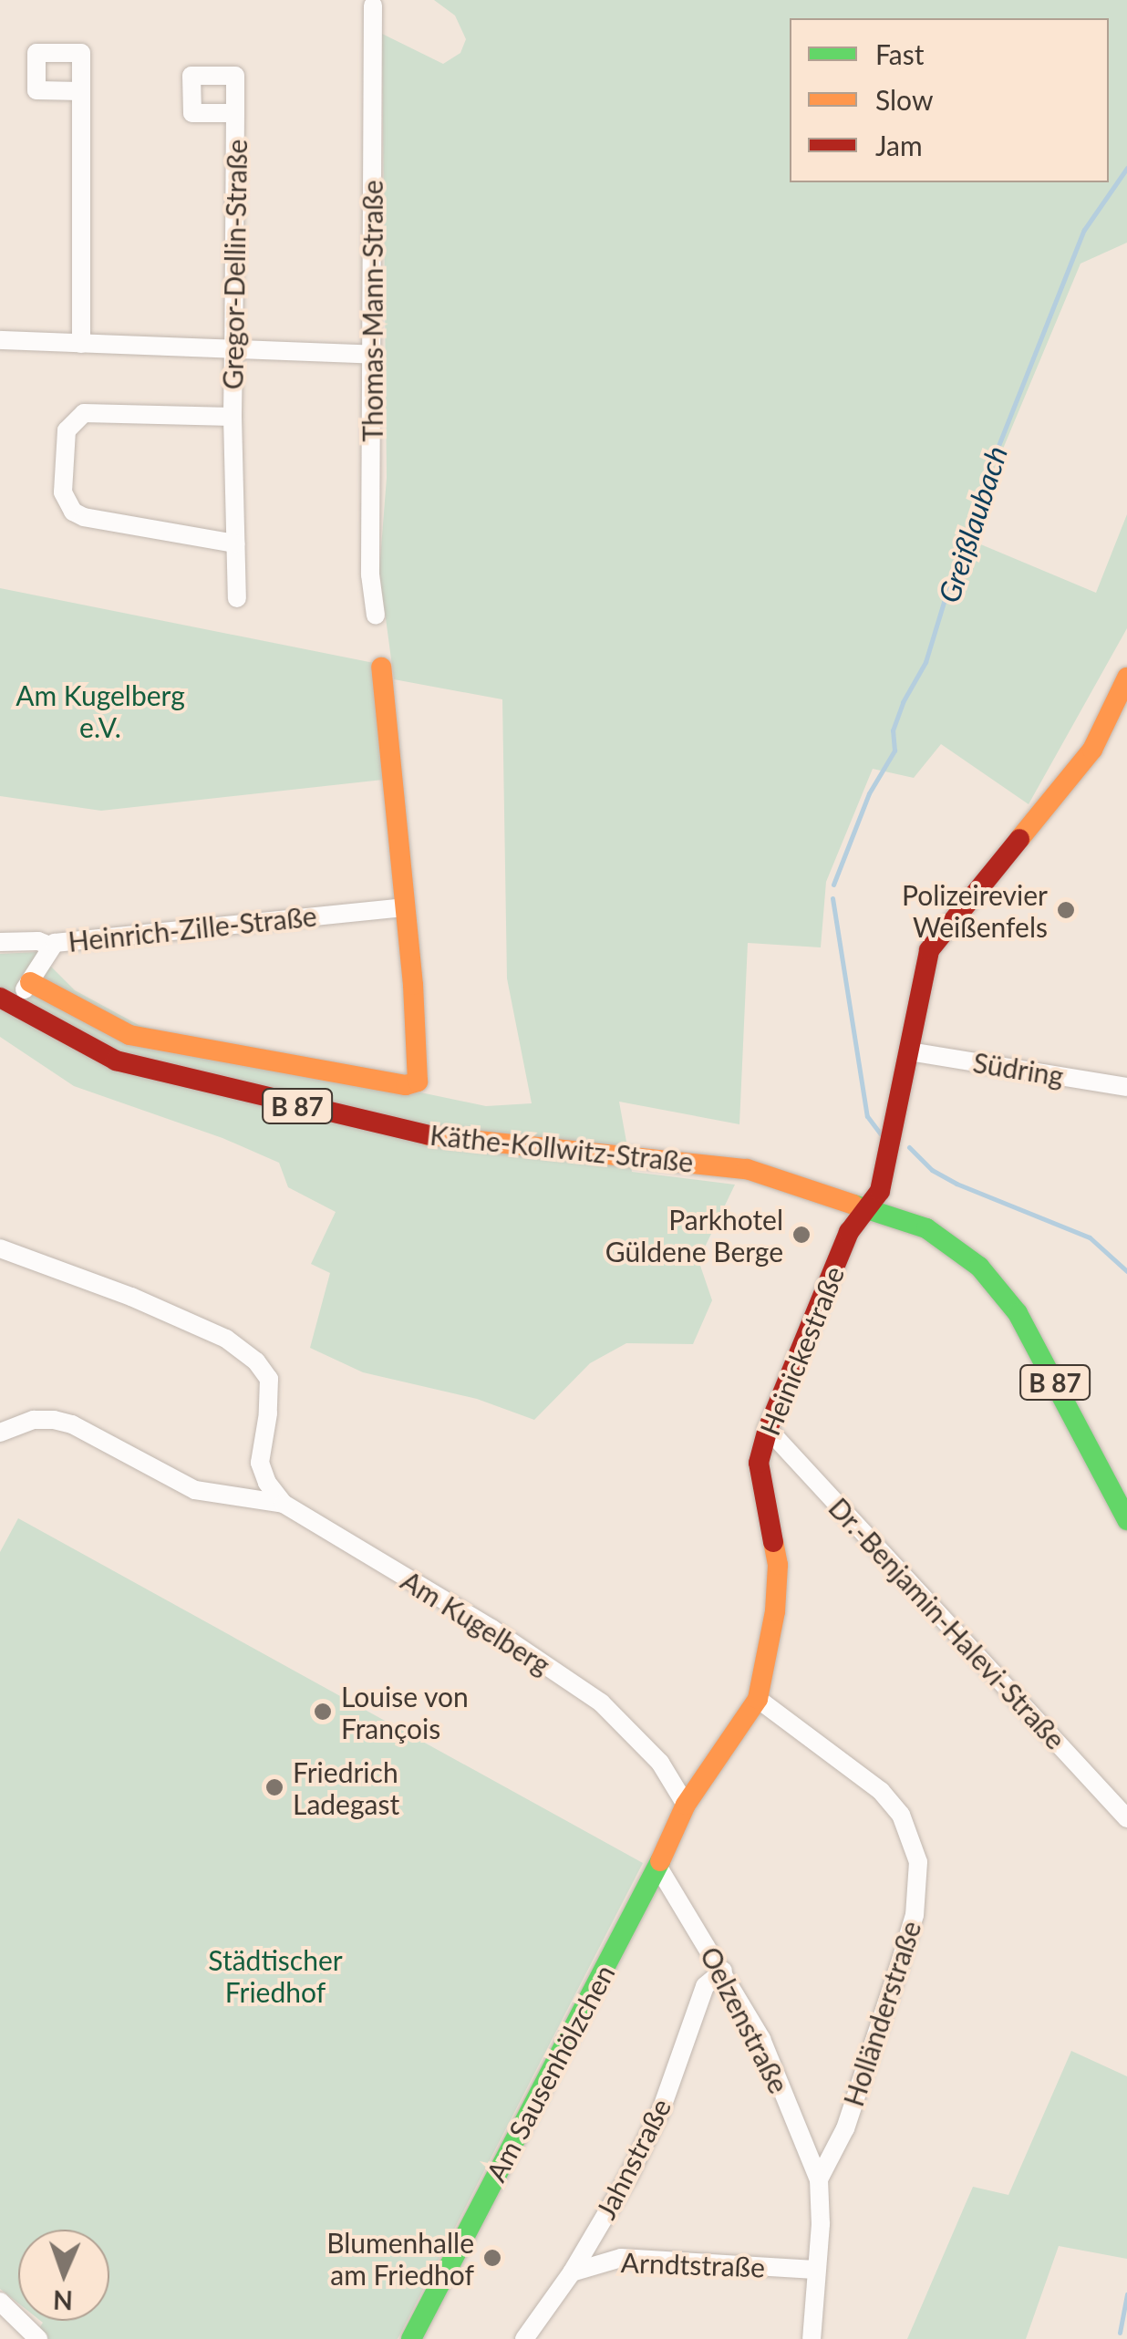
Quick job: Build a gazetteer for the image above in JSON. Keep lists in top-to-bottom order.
{
  "streets": {
    "street": [
      "Gregor-Dellin-Straße",
      "Thomas-Mann-Straße",
      "Heinrich-Zille-Straße",
      "Südring",
      "B 87",
      "Käthe-Kollwitz-Straße",
      "Heinickestraße",
      "Am Kugelberg",
      "Dr.-Benjamin-Halevi-Straße",
      "Holländerstraße",
      "Oelzenstraße",
      "Am Sausenhölzchen",
      "Jahnstraße",
      "Arndtstraße"
    ]
  },
  "crossings": [
    ["Heinrich-Zille-Straße", "Käthe-Kollwitz-Straße"],
    ["Südring", "Heinickestraße"],
    ["B 87", "Käthe-Kollwitz-Straße"],
    ["B 87", "Heinickestraße"],
    ["Käthe-Kollwitz-Straße", "Heinickestraße"],
    ["Heinickestraße", "Am Kugelberg"],
    ["Heinickestraße", "Dr.-Benjamin-Halevi-Straße"],
    ["Heinickestraße", "Holländerstraße"],
    ["Heinickestraße", "Am Sausenhölzchen"],
    ["Am Kugelberg", "Am Sausenhölzchen"],
    ["Holländerstraße", "Oelzenstraße"],
    ["Holländerstraße", "Arndtstraße"],
    ["Oelzenstraße", "Am Sausenhölzchen"],
    ["Oelzenstraße", "Jahnstraße"],
    ["Jahnstraße", "Arndtstraße"]
  ],
  "water": ["Greißlaubach"],
  "parks": ["Am Kugelberg e.V.", "Städtischer Friedhof"],
  "places": [
    "Polizeirevier Weißenfels",
    "Parkhotel Güldene Berge",
    "Louise von François",
    "Friedrich Ladegast",
    "Blumenhalle am Friedhof"
  ],
  "legend": ["Fast", "Slow", "Jam"],
  "north": "bottom"
}
